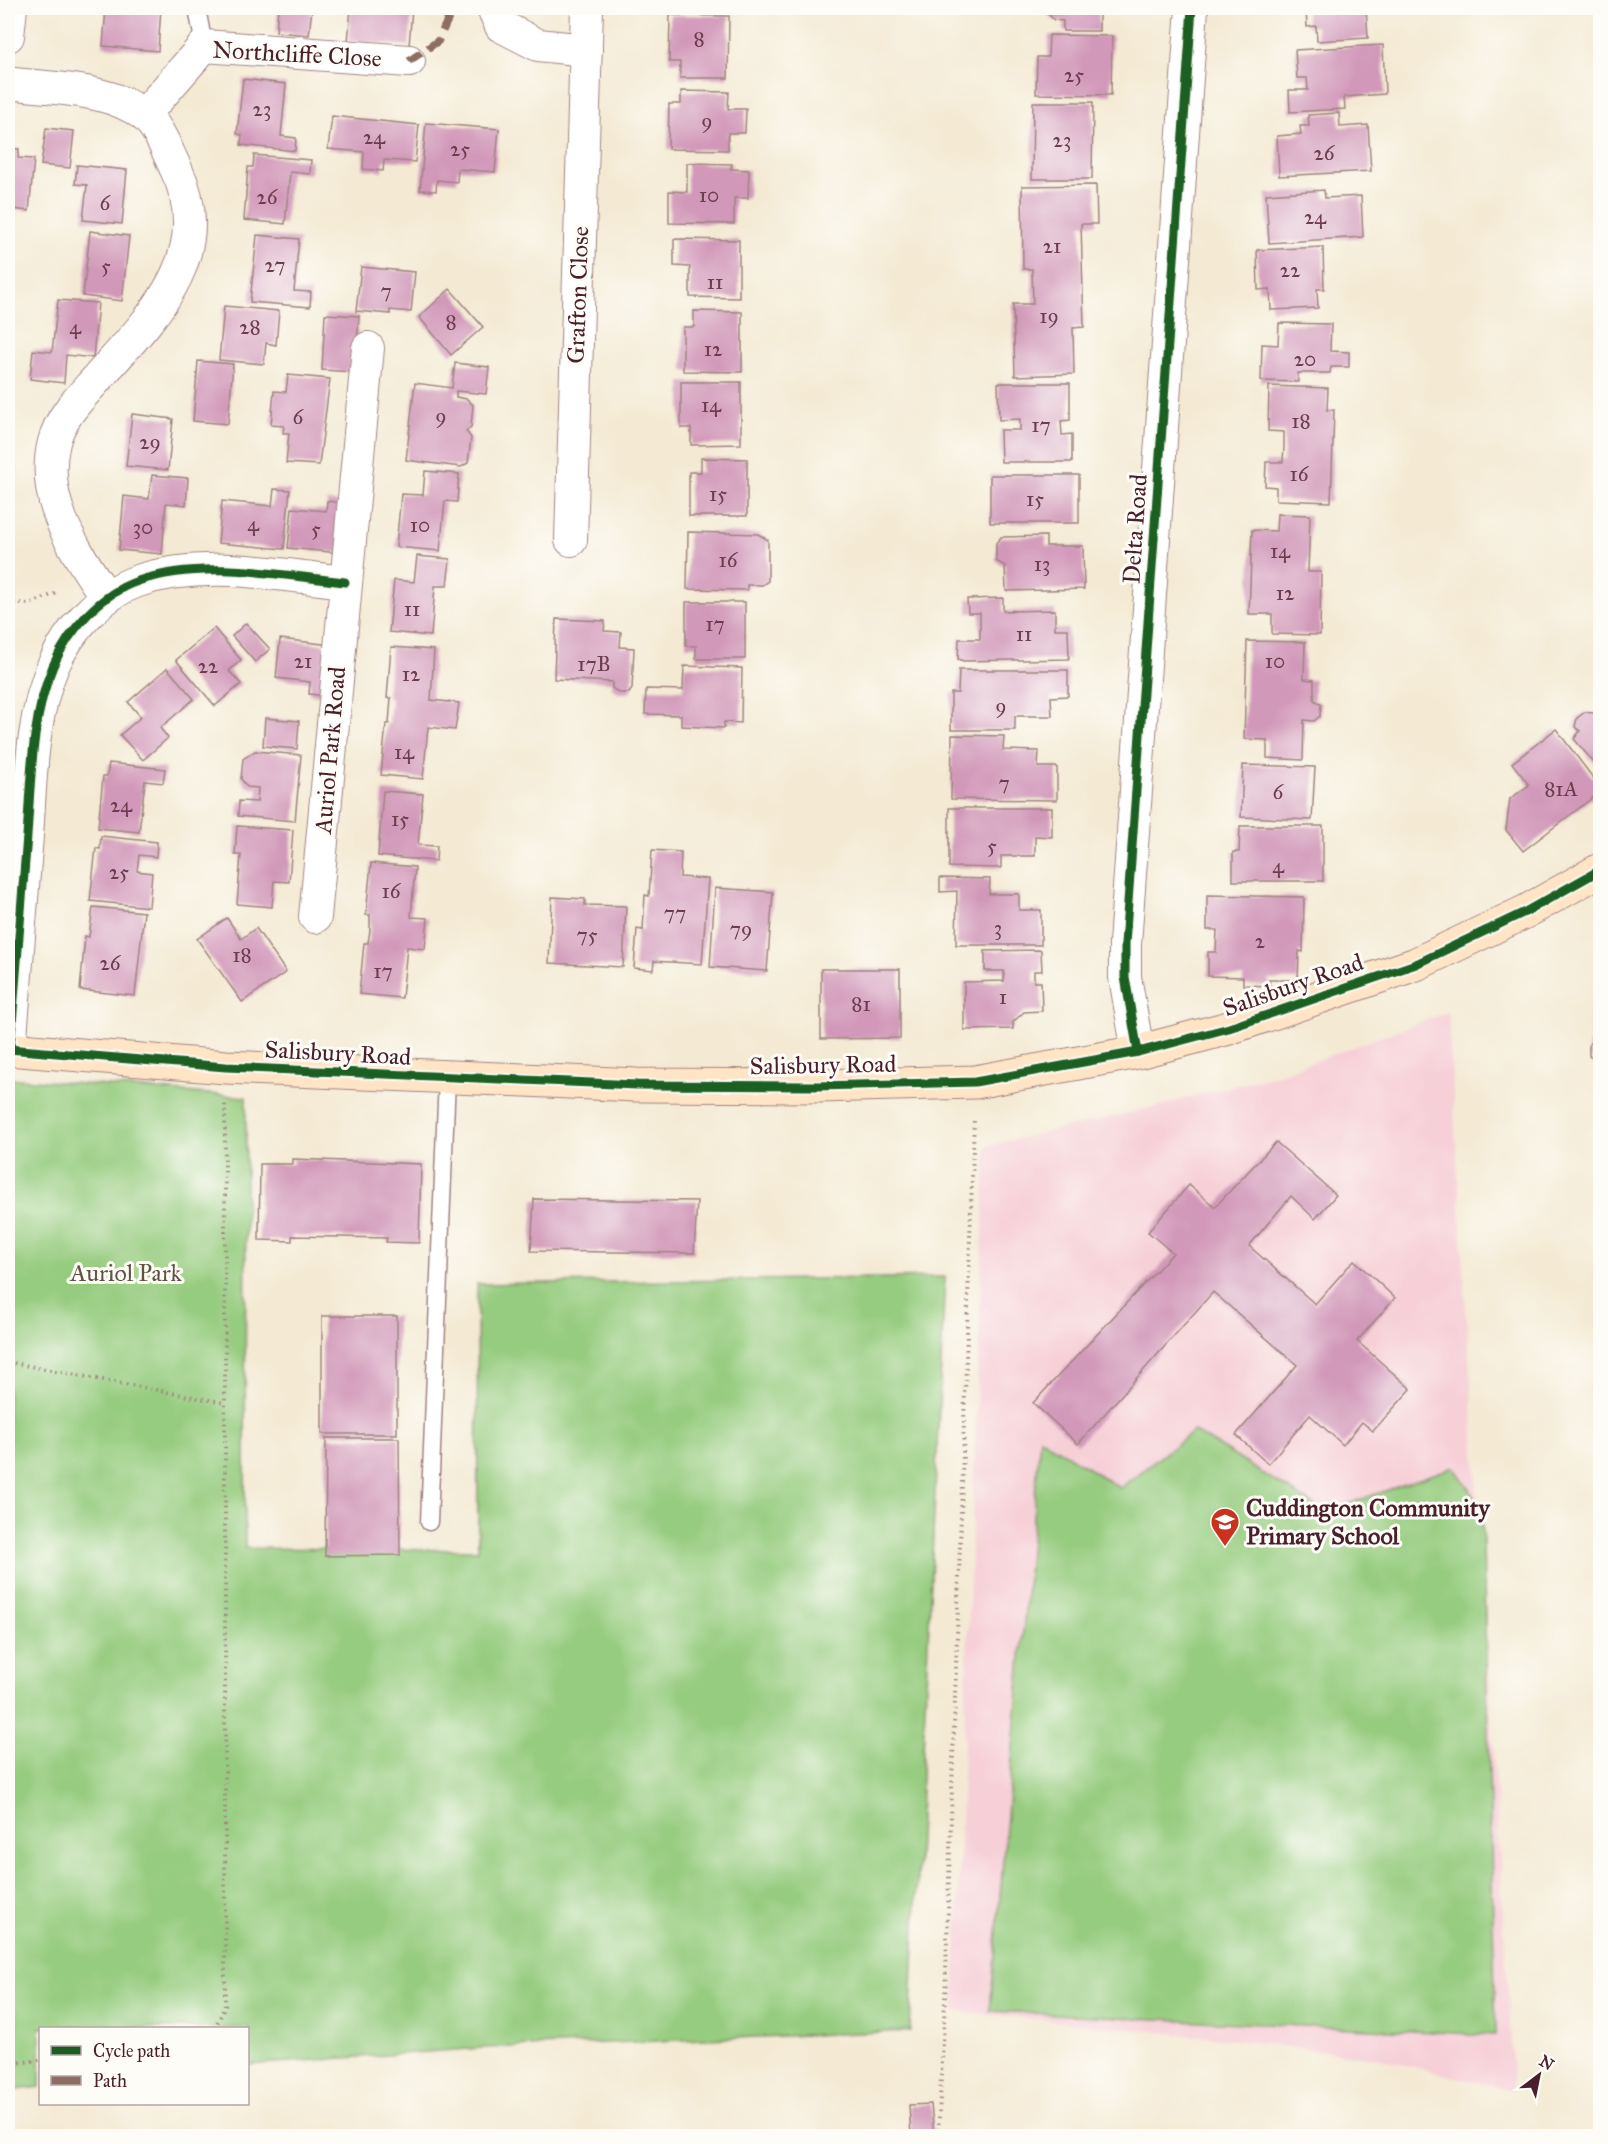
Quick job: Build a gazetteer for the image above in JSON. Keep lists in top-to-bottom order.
{
  "streets": {
    "street": [
      "Northcliffe Close",
      "Grafton Close",
      "Delta Road",
      "Auriol Park Road",
      "Salisbury Road"
    ]
  },
  "crossings": [
    ["Delta Road", "Salisbury Road"]
  ],
  "parks": ["Auriol Park"],
  "places": {
    "school or university": ["Cuddington Community Primary School"]
  },
  "house_numbers": [
    "8",
    "25",
    "23",
    "9",
    "24",
    "23",
    "25",
    "26",
    "10",
    "26",
    "6",
    "24",
    "21",
    "27",
    "5",
    "22",
    "11",
    "7",
    "19",
    "8",
    "4",
    "28",
    "12",
    "20",
    "14",
    "9",
    "6",
    "18",
    "17",
    "29",
    "16",
    "15",
    "15",
    "4",
    "10",
    "30",
    "5",
    "14",
    "16",
    "13",
    "12",
    "11",
    "17",
    "11",
    "21",
    "10",
    "17B",
    "22",
    "12",
    "9",
    "14",
    "7",
    "81A",
    "6",
    "24",
    "15",
    "5",
    "4",
    "25",
    "16",
    "77",
    "3",
    "79",
    "75",
    "2",
    "18",
    "26",
    "17",
    "1",
    "81"
  ],
  "legend": ["Cycle path", "Path"],
  "north": "top right"
}
